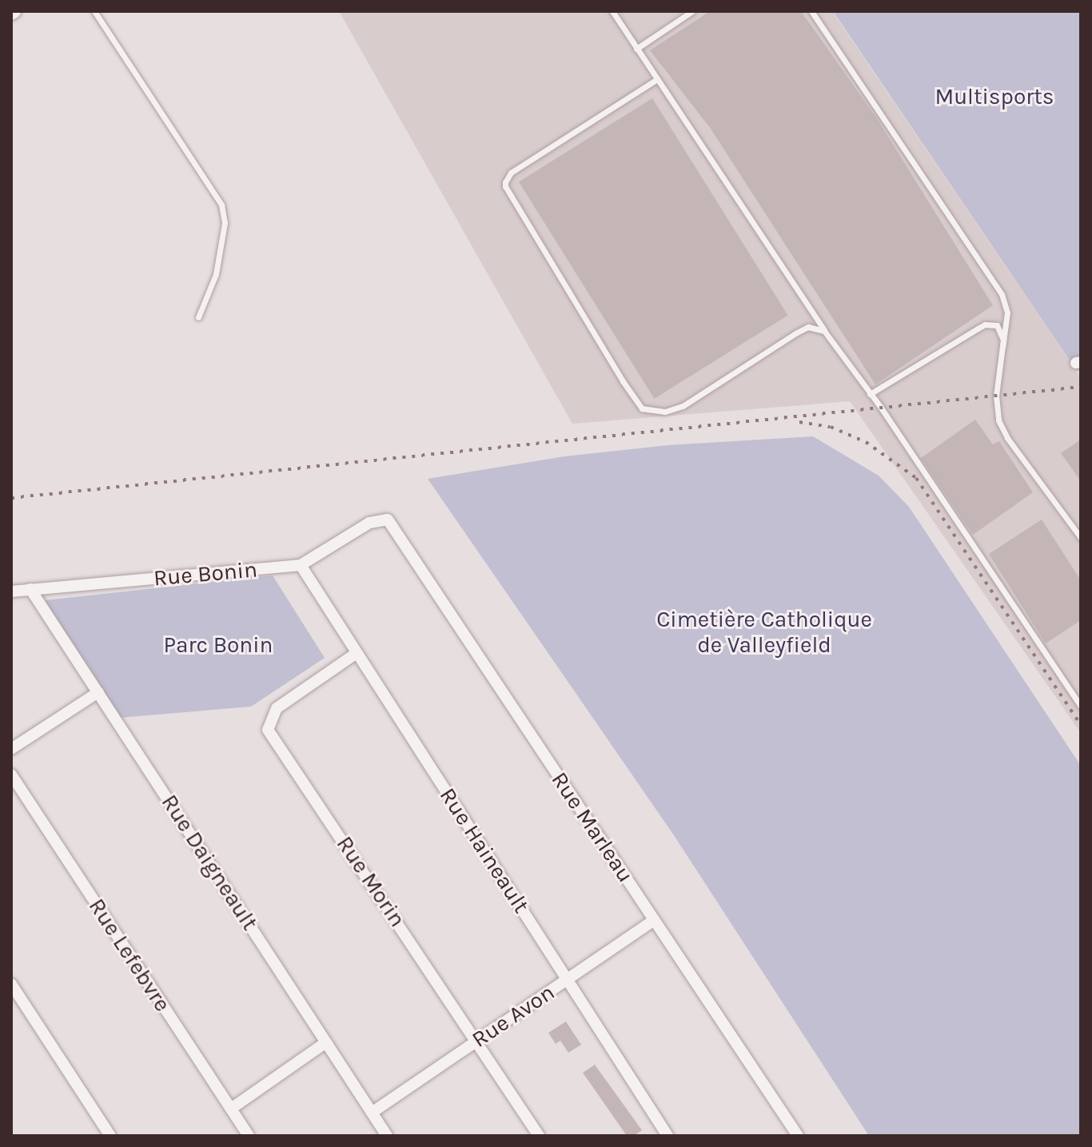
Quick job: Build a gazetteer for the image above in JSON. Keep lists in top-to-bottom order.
{
  "streets": {
    "street": [
      "Rue Bonin",
      "Rue Marleau",
      "Rue Haineault",
      "Rue Daigneault",
      "Rue Morin",
      "Rue Lefebvre",
      "Rue Avon"
    ]
  },
  "crossings": [
    ["Rue Bonin", "Rue Marleau"],
    ["Rue Bonin", "Rue Haineault"],
    ["Rue Bonin", "Rue Daigneault"],
    ["Rue Marleau", "Rue Avon"],
    ["Rue Haineault", "Rue Morin"],
    ["Rue Haineault", "Rue Avon"],
    ["Rue Daigneault", "Rue Avon"],
    ["Rue Morin", "Rue Avon"]
  ],
  "parks": ["Multisports", "Cimetière Catholique de Valleyfield", "Parc Bonin"]
}
